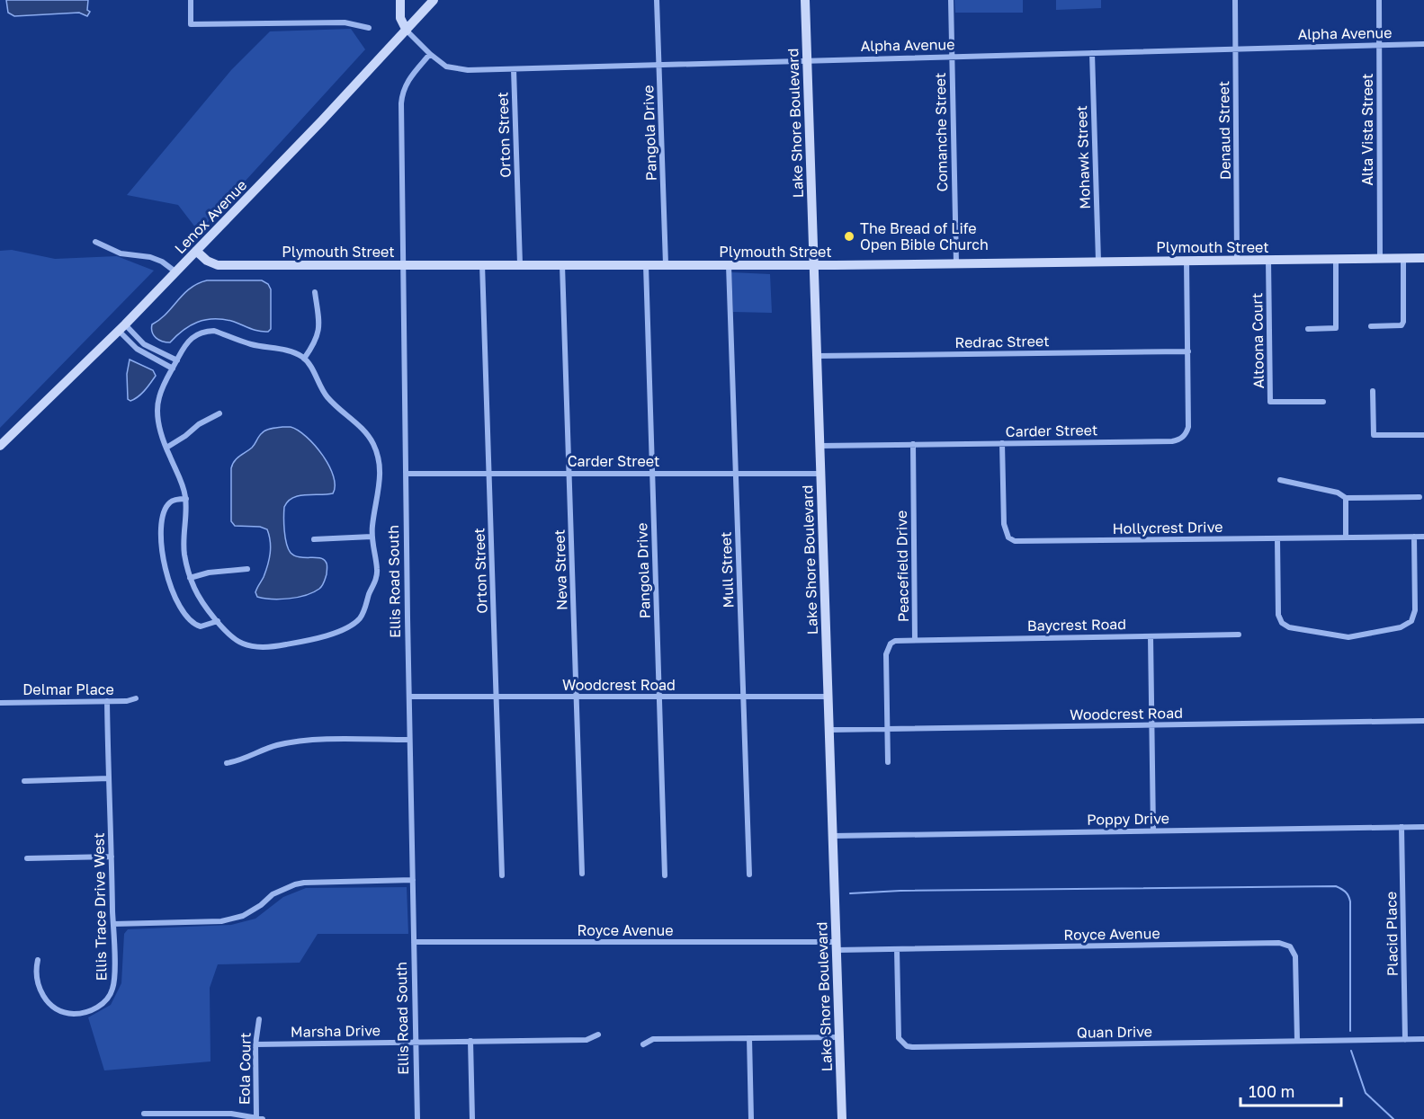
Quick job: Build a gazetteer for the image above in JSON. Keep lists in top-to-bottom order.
{
  "streets": {
    "street": [
      "Alpha Avenue",
      "Lake Shore Boulevard",
      "Alta Vista Street",
      "Denaud Street",
      "Comanche Street",
      "Pangola Drive",
      "Orton Street",
      "Mohawk Street",
      "Lenox Avenue",
      "Plymouth Street",
      "Altoona Court",
      "Redrac Street",
      "Carder Street",
      "Hollycrest Drive",
      "Peacefield Drive",
      "Neva Street",
      "Mull Street",
      "Ellis Road South",
      "Baycrest Road",
      "Woodcrest Road",
      "Delmar Place",
      "Poppy Drive",
      "Ellis Trace Drive West",
      "Royce Avenue",
      "Placid Place",
      "Marsha Drive",
      "Quan Drive",
      "Eola Court"
    ]
  },
  "crossings": [
    ["Alpha Avenue", "Lake Shore Boulevard"],
    ["Alpha Avenue", "Alta Vista Street"],
    ["Alpha Avenue", "Denaud Street"],
    ["Alpha Avenue", "Comanche Street"],
    ["Alpha Avenue", "Pangola Drive"],
    ["Alpha Avenue", "Orton Street"],
    ["Alpha Avenue", "Mohawk Street"],
    ["Alpha Avenue", "Lenox Avenue"],
    ["Alpha Avenue", "Ellis Road South"],
    ["Lake Shore Boulevard", "Plymouth Street"],
    ["Lake Shore Boulevard", "Redrac Street"],
    ["Lake Shore Boulevard", "Carder Street"],
    ["Lake Shore Boulevard", "Woodcrest Road"],
    ["Lake Shore Boulevard", "Poppy Drive"],
    ["Lake Shore Boulevard", "Royce Avenue"],
    ["Alta Vista Street", "Plymouth Street"],
    ["Denaud Street", "Plymouth Street"],
    ["Comanche Street", "Plymouth Street"],
    ["Pangola Drive", "Plymouth Street"],
    ["Pangola Drive", "Carder Street"],
    ["Pangola Drive", "Woodcrest Road"],
    ["Orton Street", "Plymouth Street"],
    ["Orton Street", "Carder Street"],
    ["Orton Street", "Woodcrest Road"],
    ["Mohawk Street", "Plymouth Street"],
    ["Lenox Avenue", "Plymouth Street"],
    ["Plymouth Street", "Altoona Court"],
    ["Plymouth Street", "Neva Street"],
    ["Plymouth Street", "Mull Street"],
    ["Plymouth Street", "Ellis Road South"],
    ["Redrac Street", "Carder Street"],
    ["Carder Street", "Hollycrest Drive"],
    ["Carder Street", "Peacefield Drive"],
    ["Carder Street", "Neva Street"],
    ["Carder Street", "Mull Street"],
    ["Carder Street", "Ellis Road South"],
    ["Peacefield Drive", "Baycrest Road"],
    ["Peacefield Drive", "Woodcrest Road"],
    ["Neva Street", "Woodcrest Road"],
    ["Mull Street", "Woodcrest Road"],
    ["Ellis Road South", "Woodcrest Road"],
    ["Ellis Road South", "Royce Avenue"],
    ["Ellis Road South", "Marsha Drive"],
    ["Delmar Place", "Ellis Trace Drive West"],
    ["Poppy Drive", "Placid Place"],
    ["Royce Avenue", "Quan Drive"],
    ["Placid Place", "Quan Drive"],
    ["Marsha Drive", "Eola Court"]
  ],
  "places": ["The Bread of Life Open Bible Church"],
  "scale_bar": "100 m"
}
